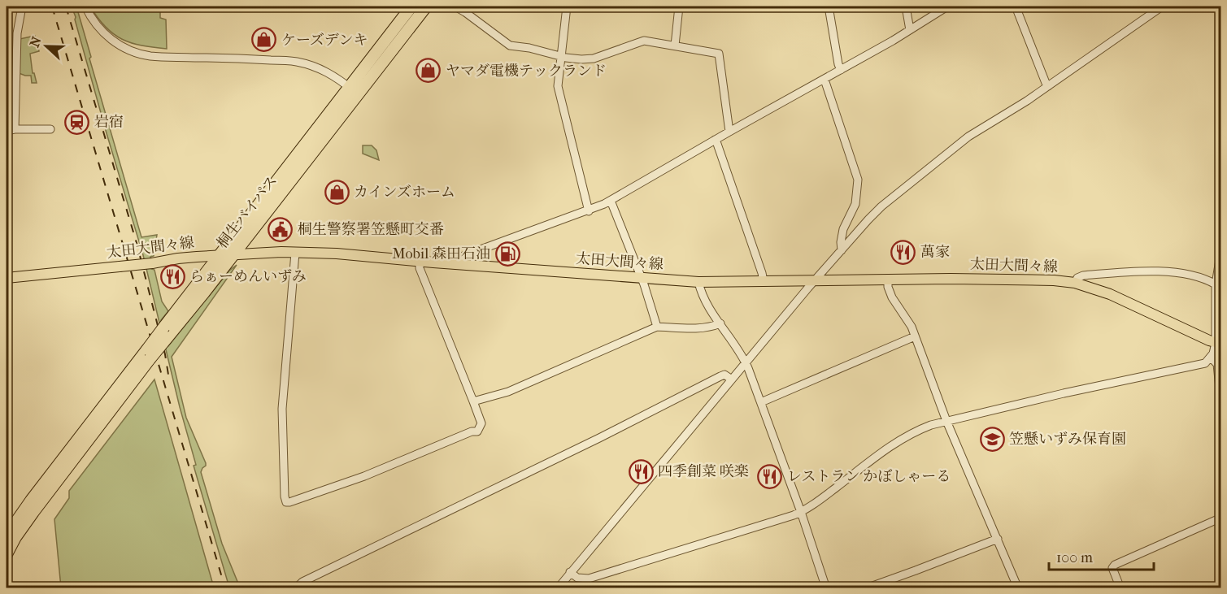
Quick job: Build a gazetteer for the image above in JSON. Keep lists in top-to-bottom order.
{
  "streets": {
    "highway": ["桐生バイパス"],
    "main road": ["太田大間々線"]
  },
  "crossings": [
    ["桐生バイパス", "太田大間々線"]
  ],
  "places": {
    "shop": ["ケーズデンキ", "ヤマダ電機テックランド", "カインズホーム"],
    "station": ["岩宿"],
    "public building": ["桐生警察署笠懸町交番"],
    "restaurant": [
      "萬家",
      "らぁーめんいずみ",
      "四季創菜 咲楽",
      "レストラン かぼしゃーる"
    ],
    "fuel station": ["Mobil 森田石油"],
    "school or university": ["笠懸いずみ保育園"]
  },
  "scale_bar": "100 m",
  "north": "left"
}
